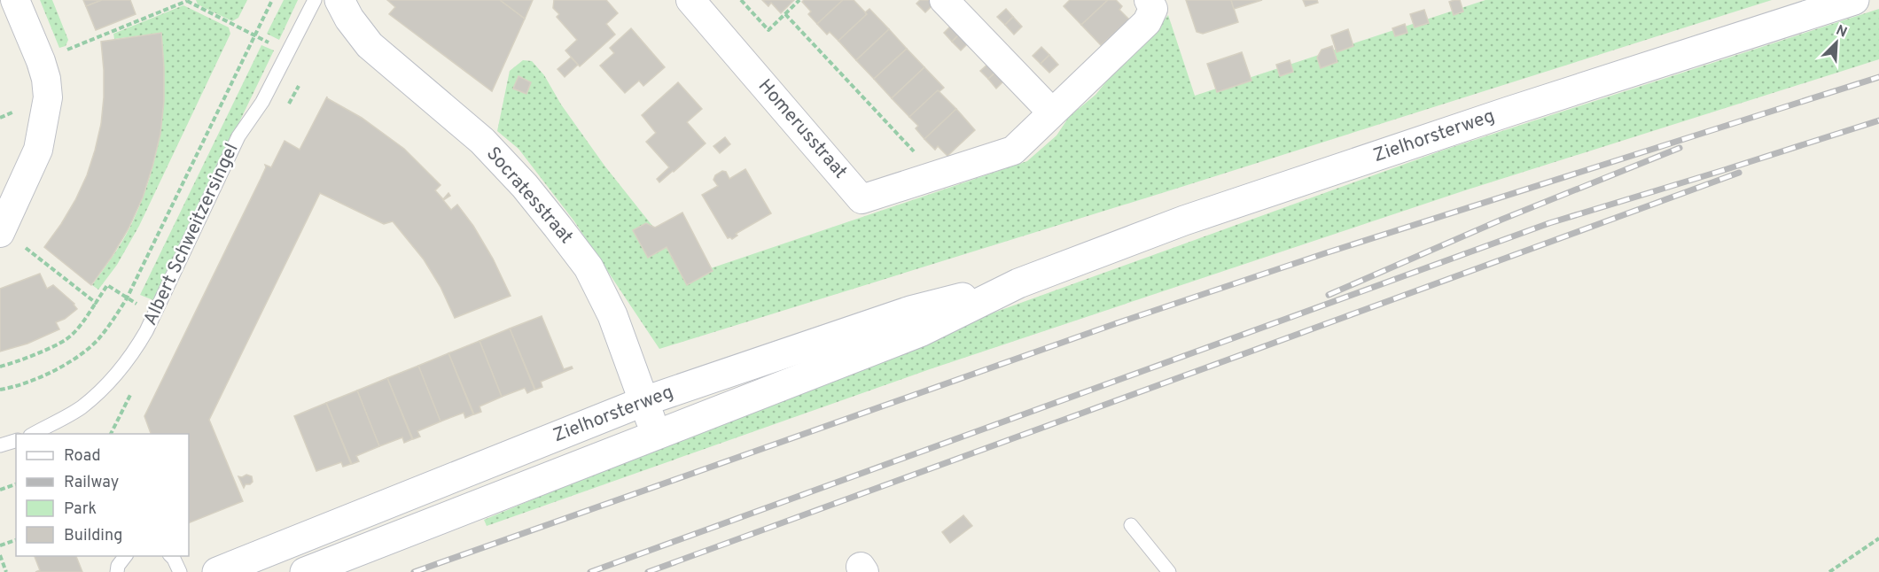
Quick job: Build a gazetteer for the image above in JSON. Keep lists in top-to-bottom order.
{
  "streets": {
    "main road": ["Zielhorsterweg", "Socratesstraat"],
    "street": ["Homerusstraat"],
    "lane": ["Albert Schweitzersingel"]
  },
  "crossings": [
    ["Zielhorsterweg", "Socratesstraat"]
  ],
  "legend": [
    "Road",
    "Railway",
    "Park",
    "Building"
  ],
  "north": "top right"
}
